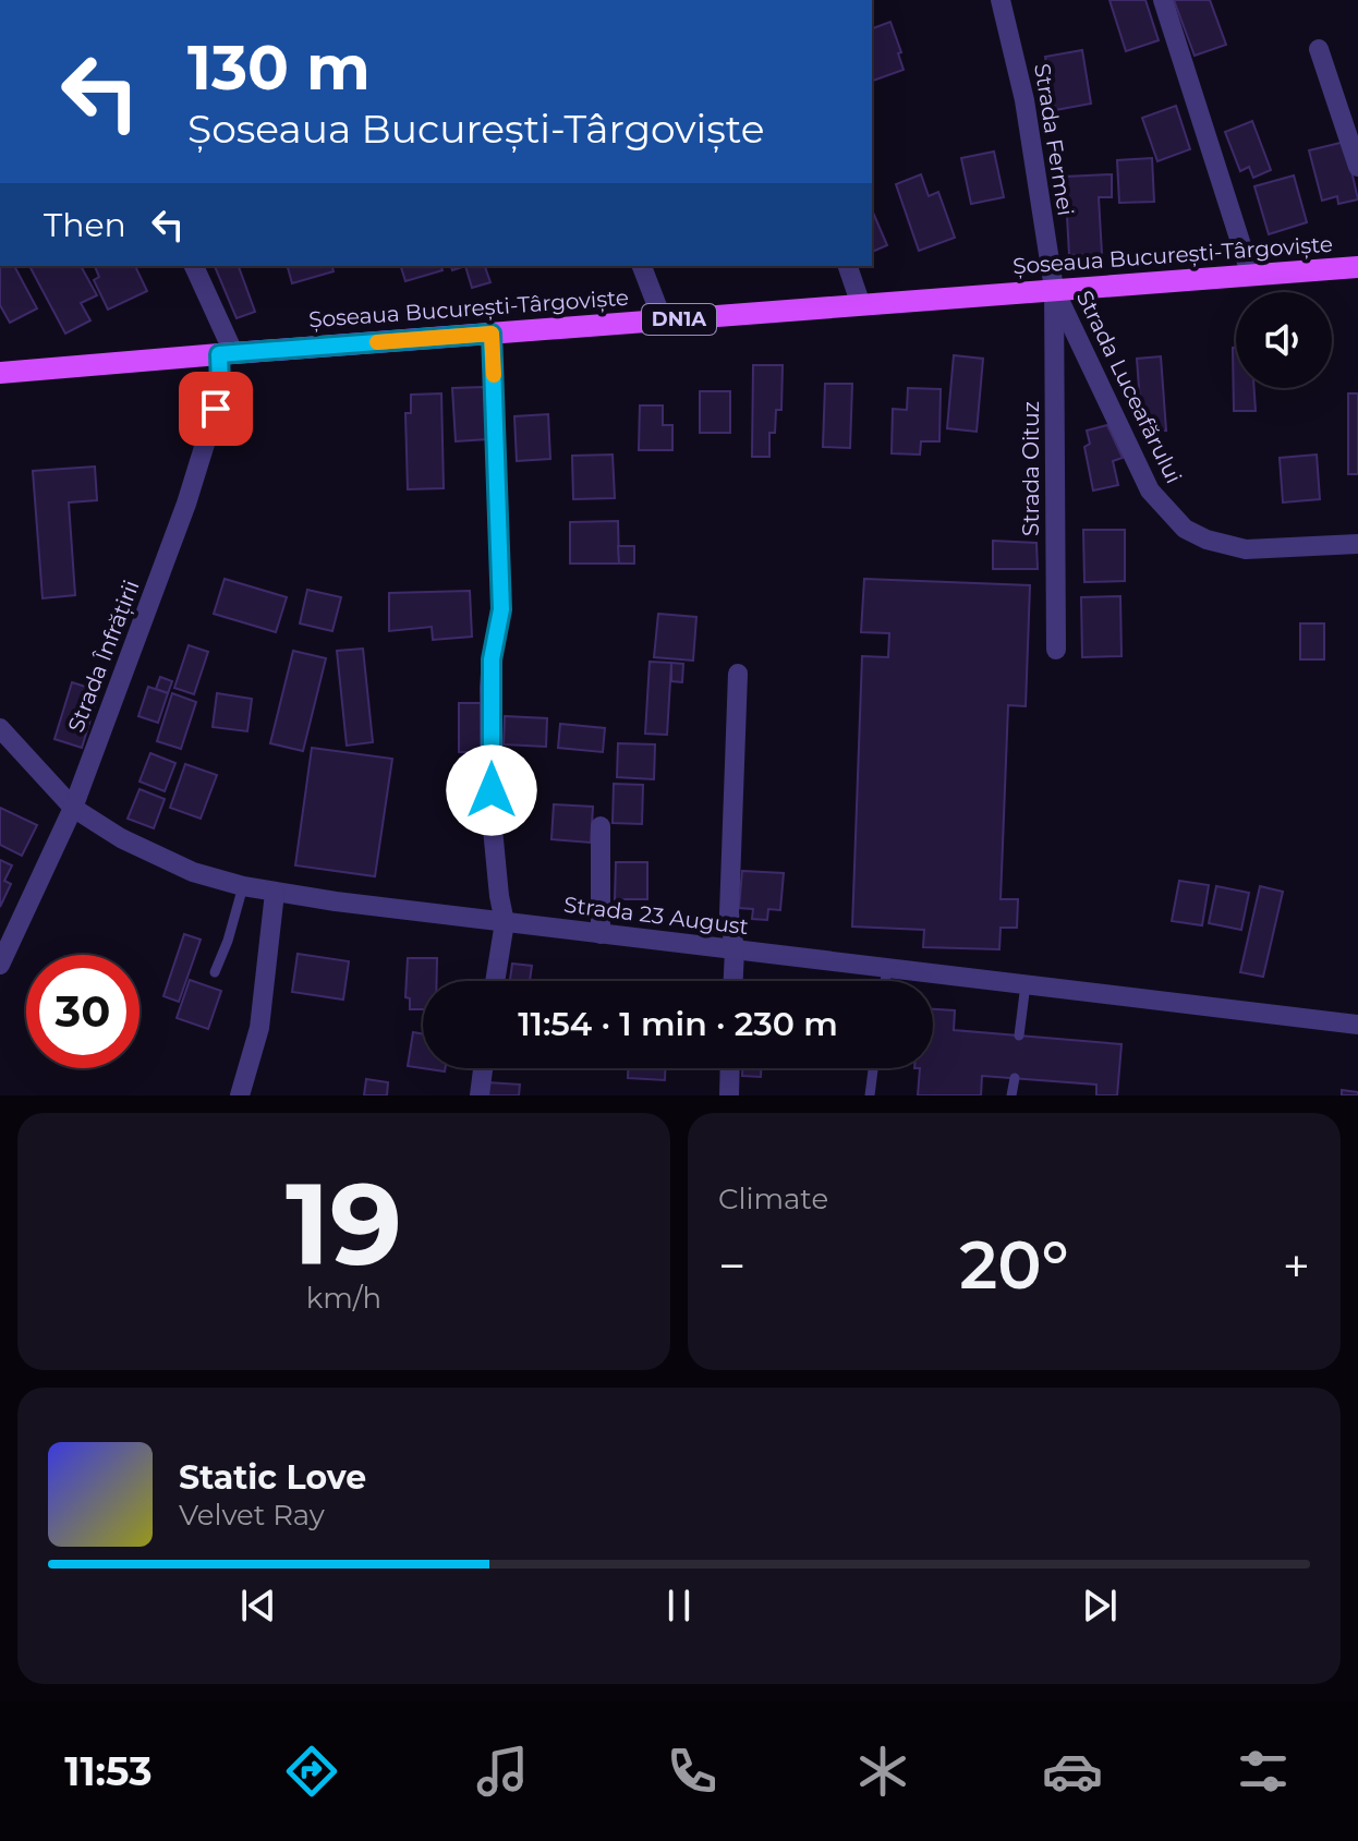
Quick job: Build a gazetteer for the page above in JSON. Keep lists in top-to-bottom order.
{
  "streets": {
    "main road": ["Șoseaua București-Târgoviște", "DN1A"],
    "street": [
      "Strada Fermei",
      "Strada Luceafărului",
      "Strada Oituz",
      "Strada Înfrățirii",
      "Strada 23 August"
    ]
  },
  "crossings": [
    ["Strada Fermei", "Șoseaua București-Târgoviște"],
    ["Strada Fermei", "Strada Luceafărului"],
    ["Strada Fermei", "Strada Oituz"],
    ["Șoseaua București-Târgoviște", "Strada Luceafărului"],
    ["Șoseaua București-Târgoviște", "Strada Oituz"],
    ["Șoseaua București-Târgoviște", "Strada Înfrățirii"],
    ["Strada Luceafărului", "Strada Oituz"],
    ["Strada Înfrățirii", "Strada 23 August"]
  ],
  "page": {
    "turn": ["130 m", "Șoseaua București-Târgoviște"],
    "then": "Then",
    "limit": "30",
    "trip": "11:54 · 1 min · 230 m",
    "tile": [
      ["19", "km/h"],
      "Climate"
    ],
    "heat": ["−", "20°", "+"],
    "song": ["Static Love", "Velvet Ray"],
    "tabs": "11:53"
  }
}
